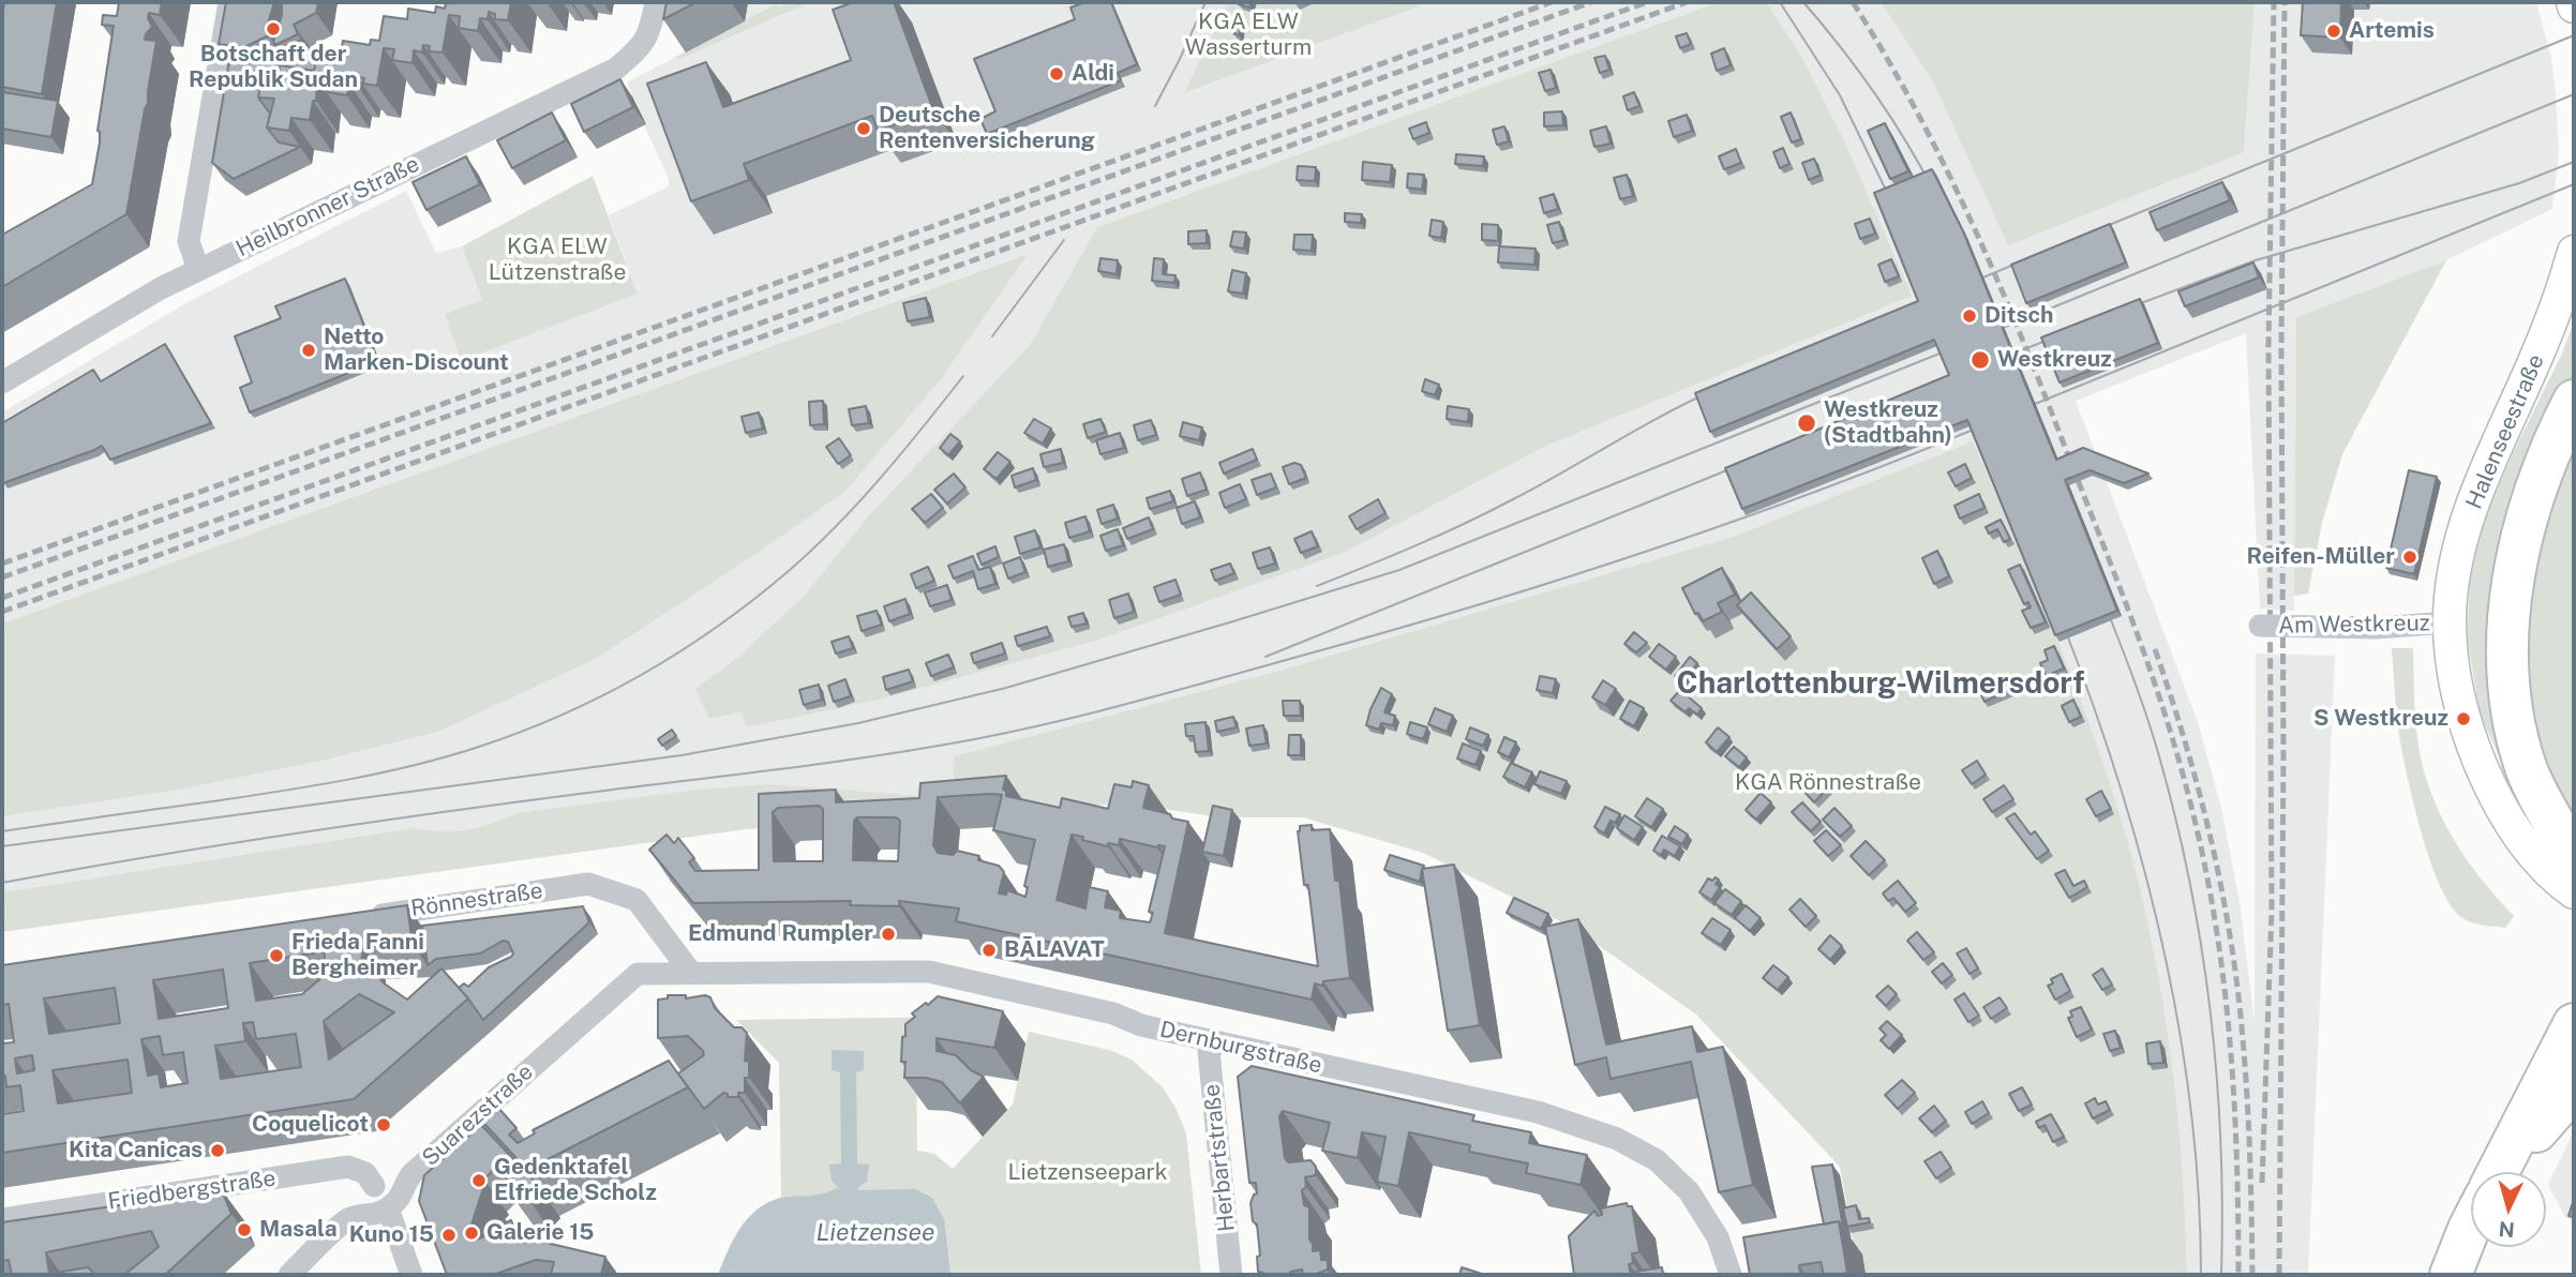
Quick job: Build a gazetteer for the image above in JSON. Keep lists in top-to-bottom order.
{
  "streets": {
    "main road": ["Halenseestraße"],
    "street": [
      "Heilbronner Straße",
      "Am Westkreuz",
      "Rönnestraße",
      "Dernburgstraße",
      "Suarezstraße",
      "Herbartstraße",
      "Friedbergstraße"
    ]
  },
  "crossings": [
    ["Halenseestraße", "Am Westkreuz"],
    ["Rönnestraße", "Dernburgstraße"],
    ["Rönnestraße", "Suarezstraße"],
    ["Dernburgstraße", "Suarezstraße"],
    ["Dernburgstraße", "Herbartstraße"]
  ],
  "districts": ["Charlottenburg-Wilmersdorf"],
  "water": ["Lietzensee"],
  "parks": [
    "KGA ELW Wasserturm",
    "KGA ELW Lützenstraße",
    "KGA Rönnestraße",
    "Lietzenseepark"
  ],
  "places": [
    "Botschaft der Republik Sudan",
    "Artemis",
    "Aldi",
    "Deutsche Rentenversicherung",
    "Ditsch",
    "Netto Marken-Discount",
    "Westkreuz",
    "Westkreuz (Stadtbahn)",
    "Reifen-Müller",
    "S Westkreuz",
    "Edmund Rumpler",
    "BĀLAVAT",
    "Frieda Fanni Bergheimer",
    "Coquelicot",
    "Kita Canicas",
    "Gedenktafel Elfriede Scholz",
    "Masala",
    "Galerie 15",
    "Kuno 15"
  ],
  "north": "bottom"
}
